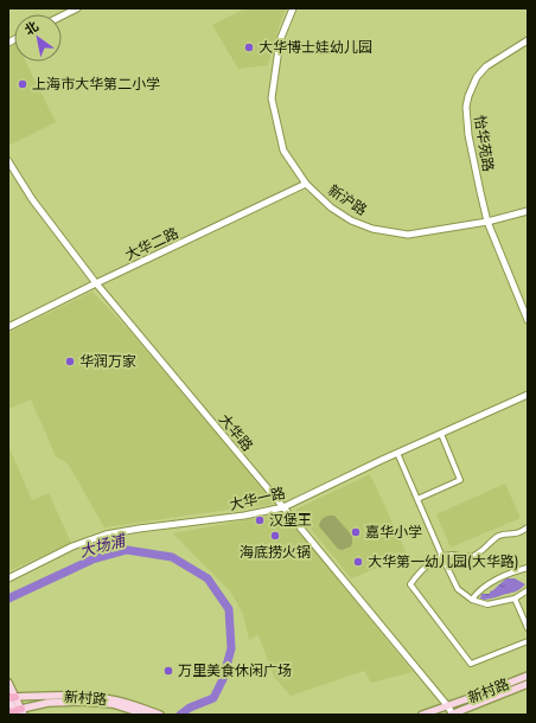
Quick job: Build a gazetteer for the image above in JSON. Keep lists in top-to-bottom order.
{
  "streets": {
    "main road": ["新村路"],
    "street": [
      "怡华苑路",
      "新沪路",
      "大华二路",
      "大华路",
      "大华一路"
    ]
  },
  "crossings": [
    ["怡华苑路", "新沪路"],
    ["新沪路", "大华二路"],
    ["大华二路", "大华路"],
    ["大华路", "大华一路"],
    ["大华路", "新村路"]
  ],
  "water": ["大场浦"],
  "places": [
    "大华博士娃幼儿园",
    "上海市大华第二小学",
    "华润万家",
    "汉堡王",
    "嘉华小学",
    "海底捞火锅",
    "大华第一幼儿园(大华路)",
    "万里美食休闲广场"
  ],
  "north": "top left"
}
